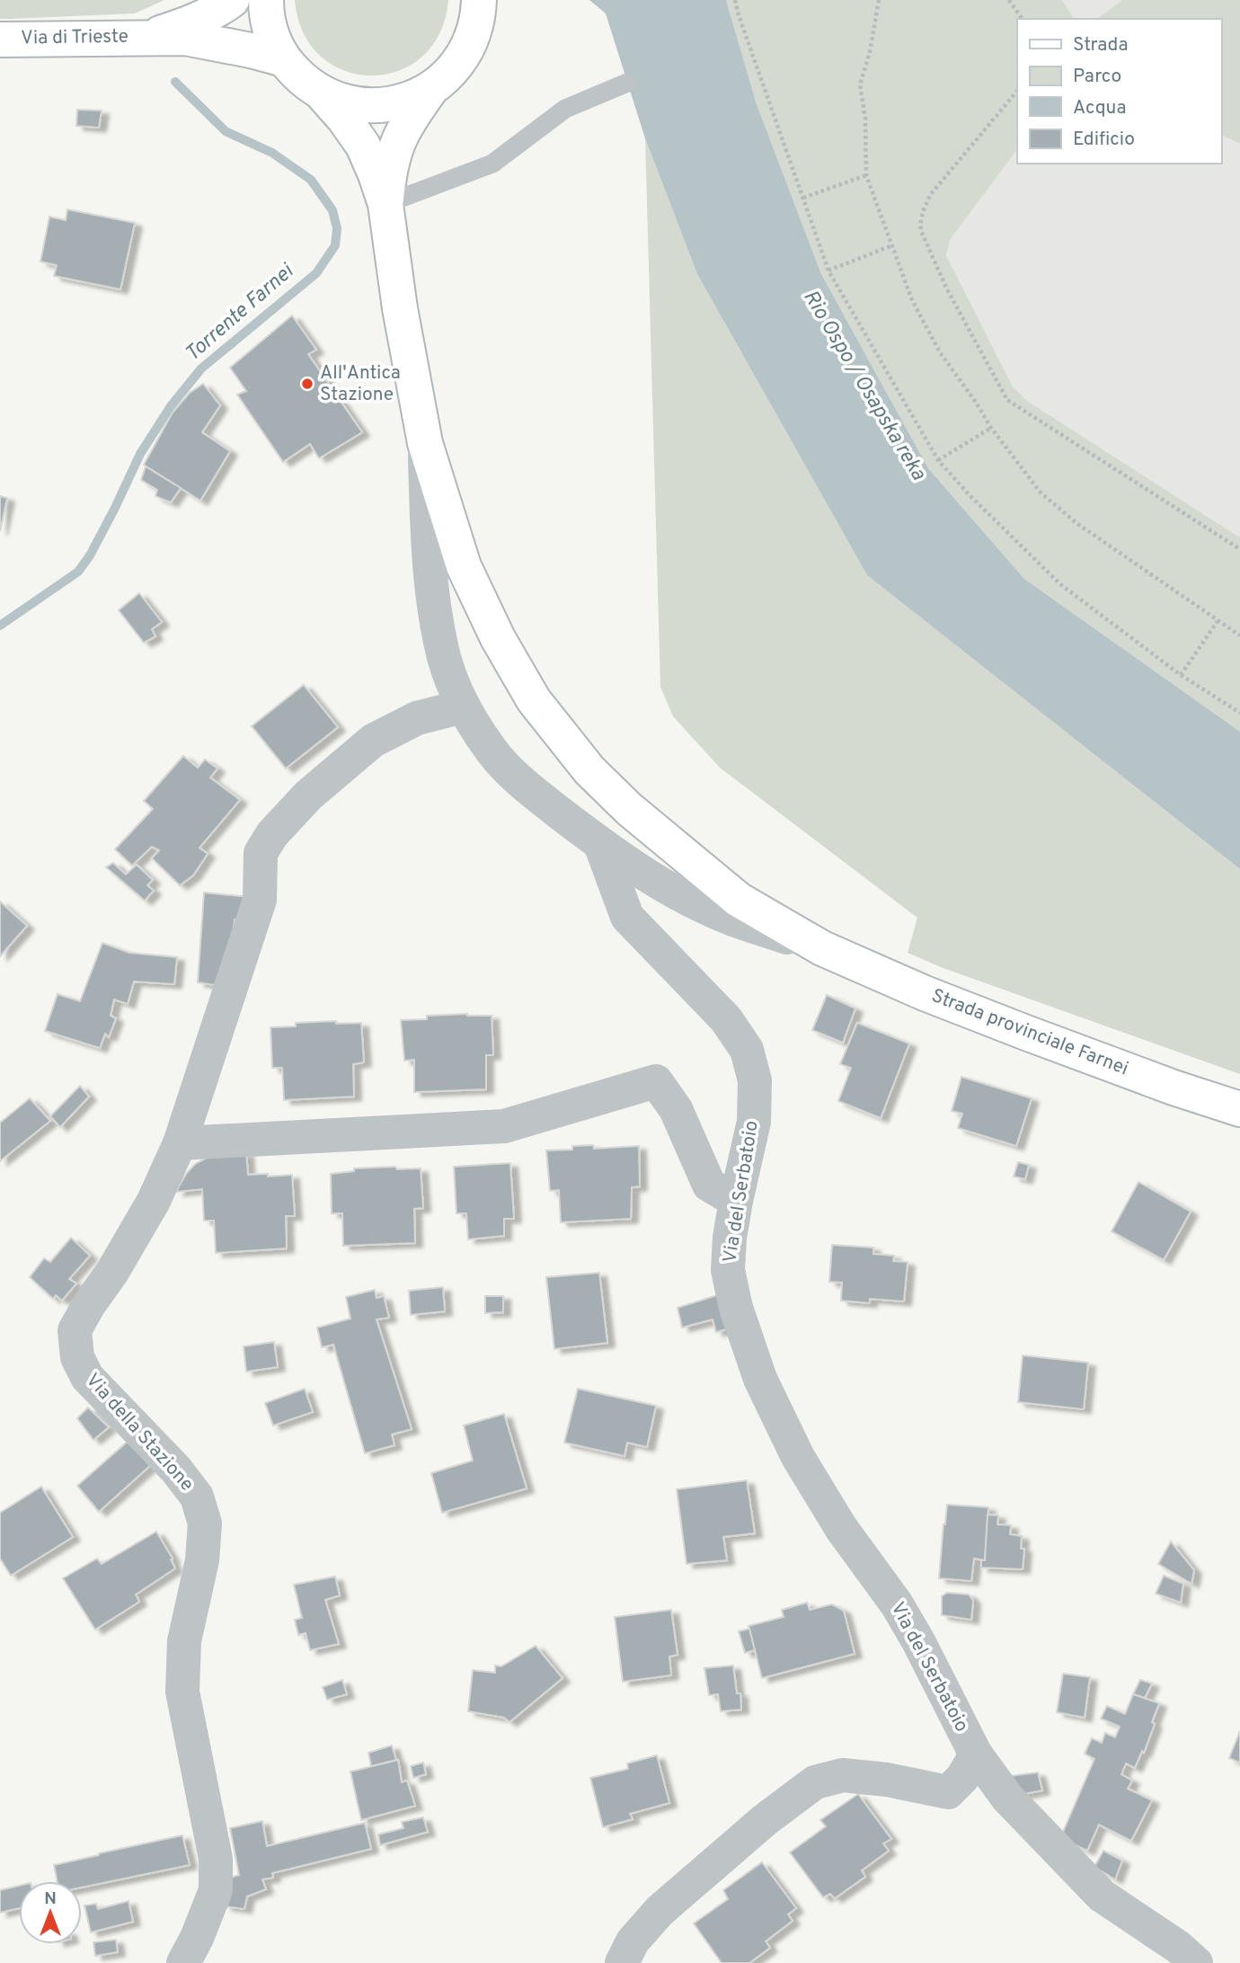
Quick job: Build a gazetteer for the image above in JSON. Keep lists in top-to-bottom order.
{
  "streets": {
    "main road": ["Via di Trieste", "Strada provinciale Farnei"],
    "street": ["Via del Serbatoio", "Via della Stazione"]
  },
  "crossings": [
    ["Strada provinciale Farnei", "Via del Serbatoio"],
    ["Strada provinciale Farnei", "Via della Stazione"]
  ],
  "water": ["Torrente Farnei", "Rio Ospo / Osapska reka"],
  "places": ["All'Antica Stazione"],
  "legend": [
    "Strada",
    "Parco",
    "Acqua",
    "Edificio"
  ],
  "north": "top"
}
